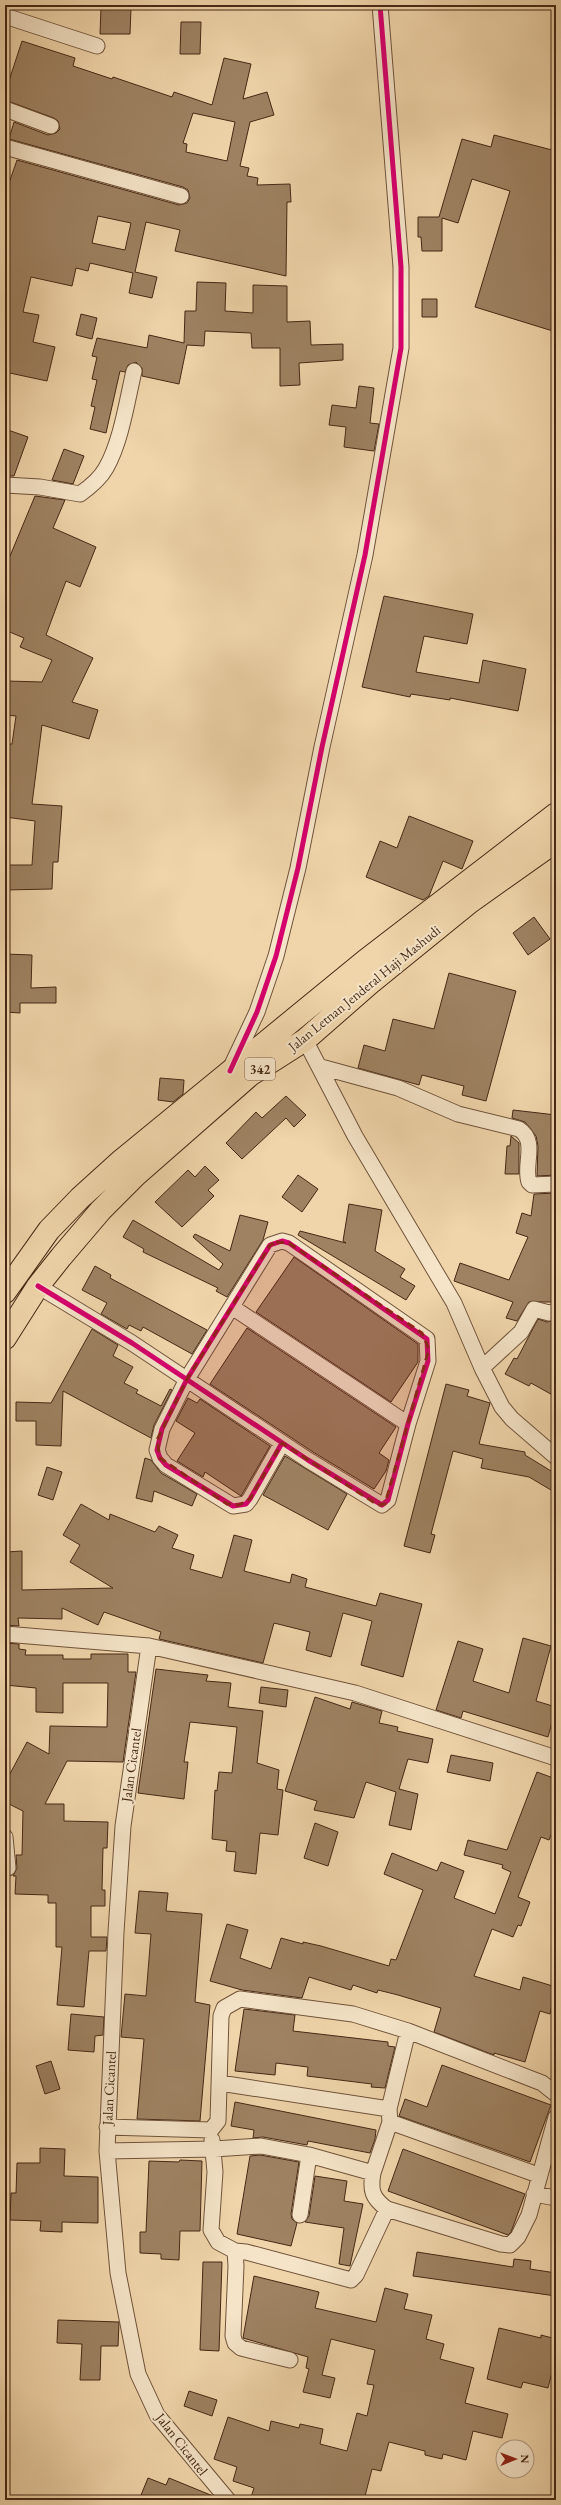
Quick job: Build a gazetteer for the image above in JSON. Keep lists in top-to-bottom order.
{
  "streets": {
    "main road": ["Jalan Letnan Jenderal Haji Mashudi", "342"],
    "street": ["Jalan Cicantel"]
  },
  "north": "right"
}
